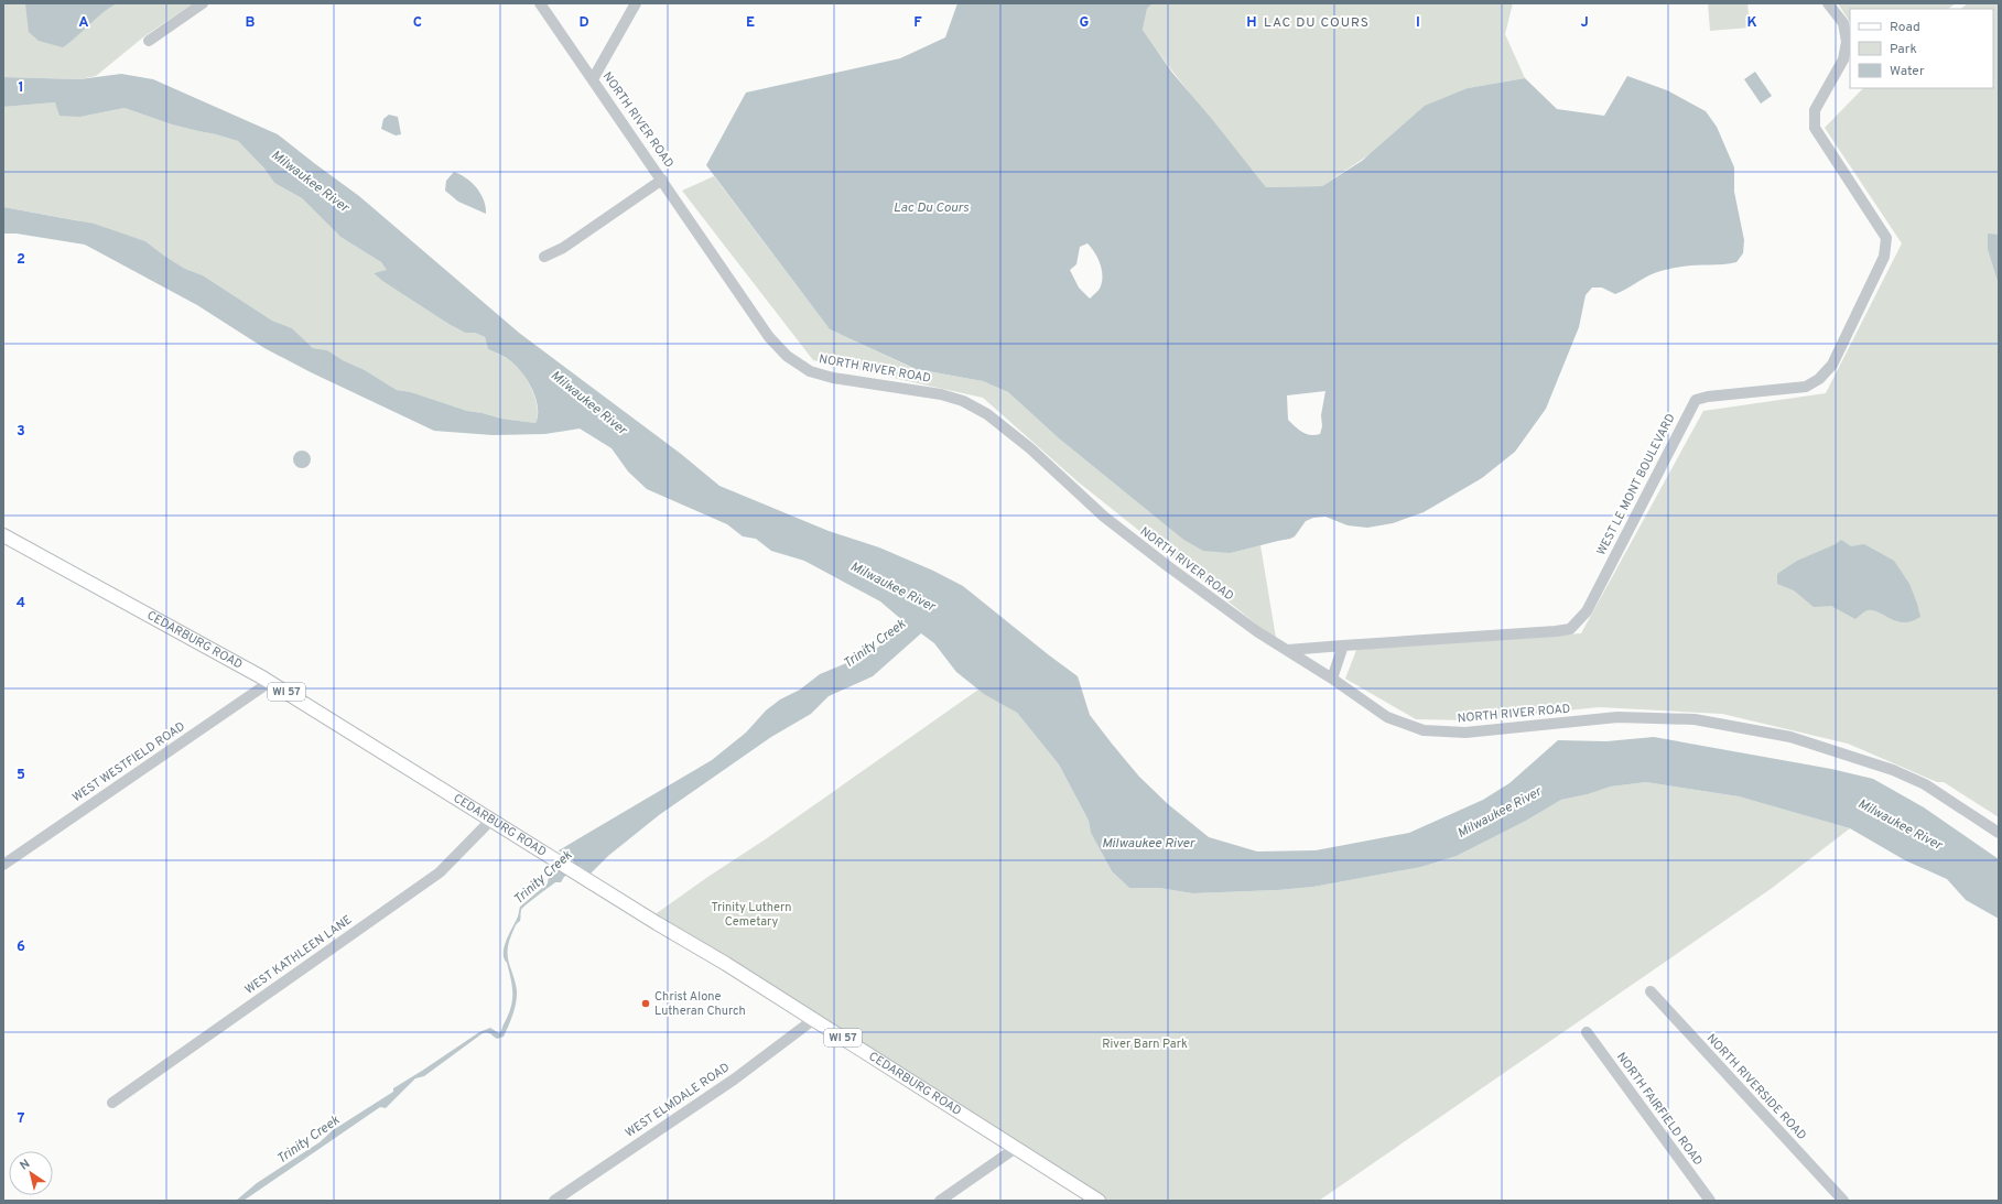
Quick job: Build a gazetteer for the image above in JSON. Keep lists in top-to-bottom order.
{
  "streets": {
    "main road": ["CEDARBURG ROAD", "WI 57"],
    "street": [
      "NORTH RIVER ROAD",
      "WEST LE MONT BOULEVARD",
      "WEST WESTFIELD ROAD",
      "WEST KATHLEEN LANE",
      "NORTH RIVERSIDE ROAD",
      "WEST ELMDALE ROAD",
      "NORTH FAIRFIELD ROAD"
    ]
  },
  "crossings": [
    ["NORTH RIVER ROAD", "WEST LE MONT BOULEVARD"],
    ["CEDARBURG ROAD", "WEST WESTFIELD ROAD"],
    ["CEDARBURG ROAD", "WEST KATHLEEN LANE"],
    ["CEDARBURG ROAD", "WEST ELMDALE ROAD"]
  ],
  "districts": ["LAC DU COURS"],
  "water": ["Milwaukee River", "Lac Du Cours", "Trinity Creek"],
  "parks": ["Trinity Luthern Cemetary", "River Barn Park"],
  "places": ["Christ Alone Lutheran Church"],
  "legend": ["Road", "Park", "Water"],
  "north": "top left",
  "grid": {
    "columns": [
      "A",
      "B",
      "C",
      "D",
      "E",
      "F",
      "G",
      "H",
      "I",
      "J",
      "K"
    ],
    "rows": [
      "1",
      "2",
      "3",
      "4",
      "5",
      "6",
      "7"
    ]
  }
}
